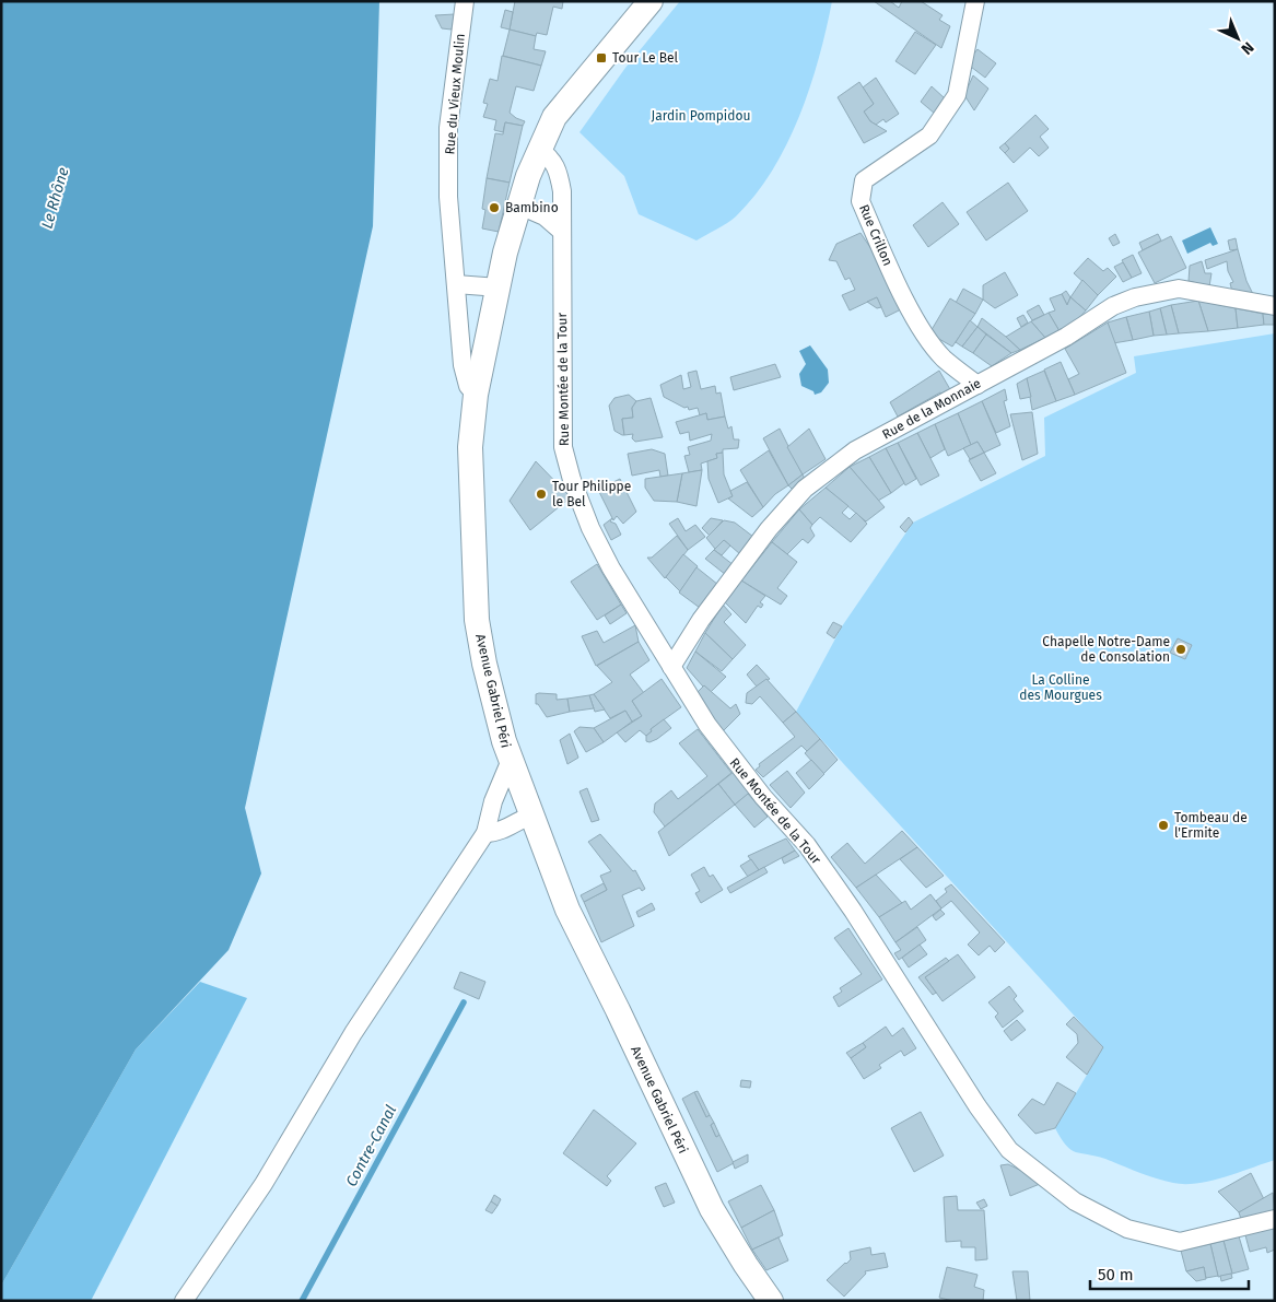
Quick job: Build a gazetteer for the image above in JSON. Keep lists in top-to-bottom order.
{
  "streets": {
    "main road": ["Avenue Gabriel Péri"],
    "street": [
      "Rue du Vieux Moulin",
      "Rue Crillon",
      "Rue Montée de la Tour",
      "Rue de la Monnaie"
    ]
  },
  "crossings": [
    ["Rue du Vieux Moulin", "Avenue Gabriel Péri"],
    ["Rue Crillon", "Rue de la Monnaie"],
    ["Rue Montée de la Tour", "Rue de la Monnaie"],
    ["Rue Montée de la Tour", "Avenue Gabriel Péri"]
  ],
  "water": ["Le Rhône", "Contre-Canal"],
  "parks": ["Jardin Pompidou", "La Colline des Mourgues"],
  "places": {
    "transit": ["Tour Le Bel"],
    "other": [
      "Bambino",
      "Tour Philippe le Bel",
      "Chapelle Notre-Dame de Consolation",
      "Tombeau de l'Ermite"
    ]
  },
  "scale_bar": "50 m",
  "north": "bottom right"
}
